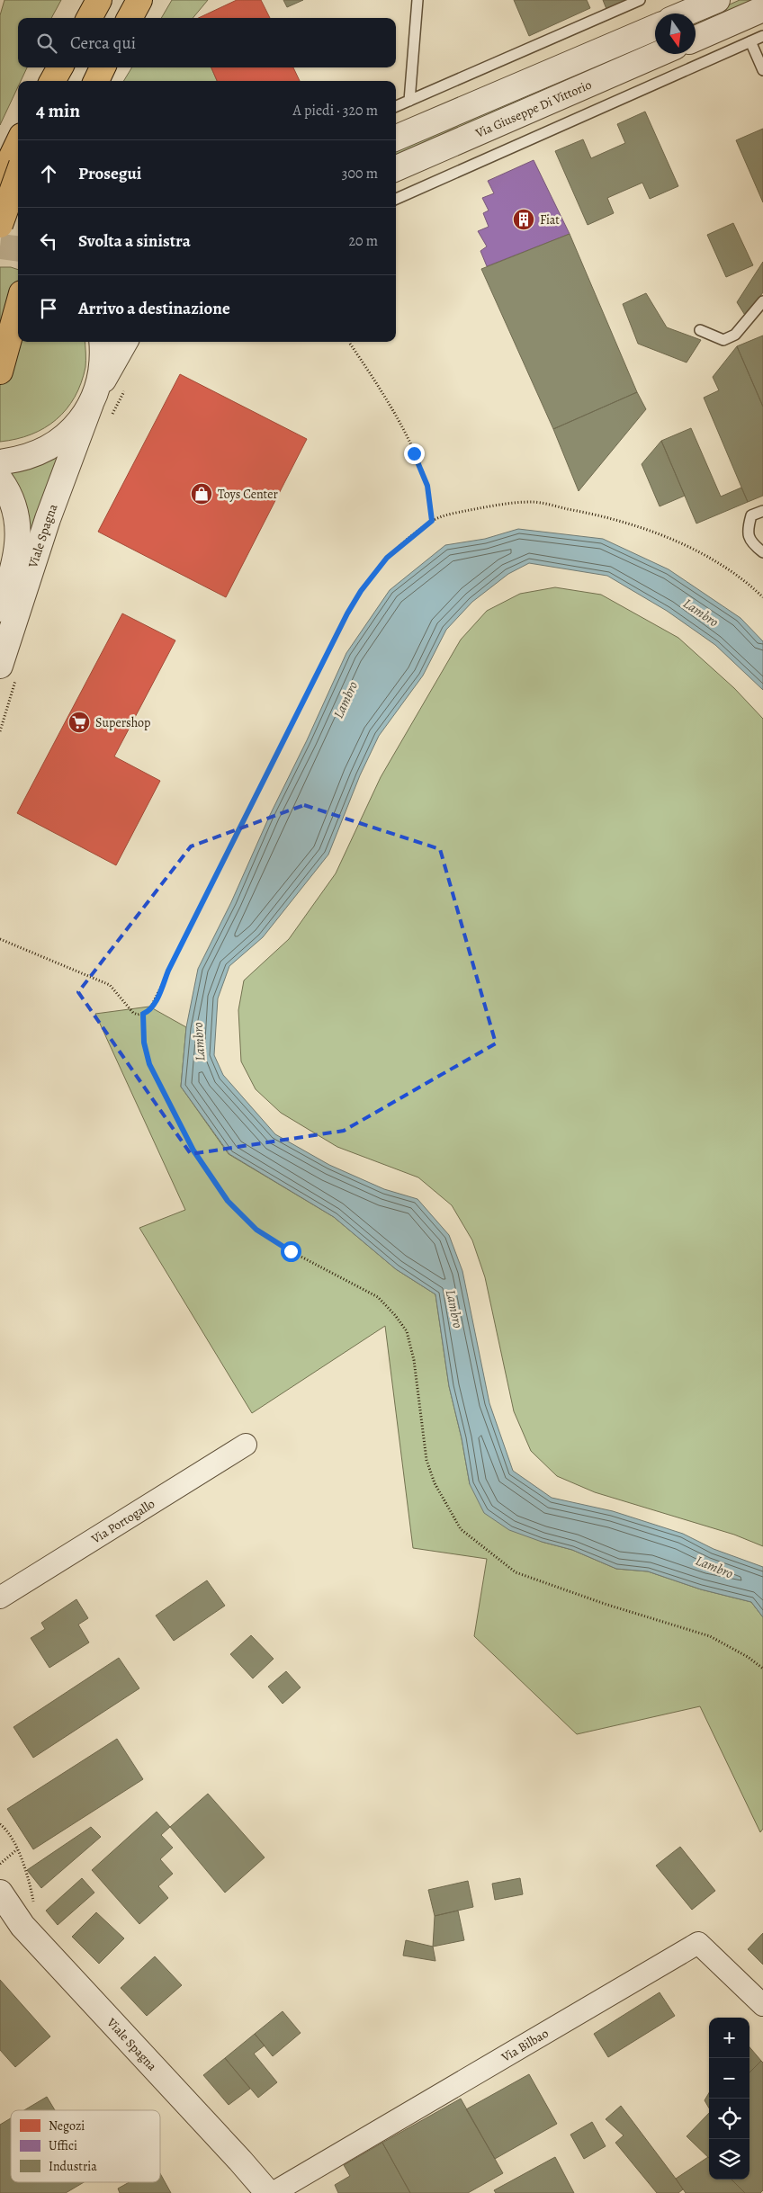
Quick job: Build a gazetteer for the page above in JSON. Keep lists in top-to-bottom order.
{
  "streets": {
    "street": [
      "Via Giuseppe Di Vittorio",
      "Viale Spagna",
      "Via Portogallo",
      "Via Bilbao"
    ]
  },
  "water": ["Lambro"],
  "places": {
    "building": ["Fiat"],
    "shop": ["Toys Center"],
    "supermarket": ["Supershop"]
  },
  "legend": ["Negozi", "Uffici", "Industria"],
  "north": "bottom",
  "page": {
    "search": "Cerca qui",
    "heading": ["4 min", "A piedi · 320 m"],
    "list": [
      ["Prosegui", "300 m"],
      ["Svolta a sinistra", "20 m"],
      "Arrivo a destinazione"
    ],
    "map_buttons": ["+", "−"]
  }
}
